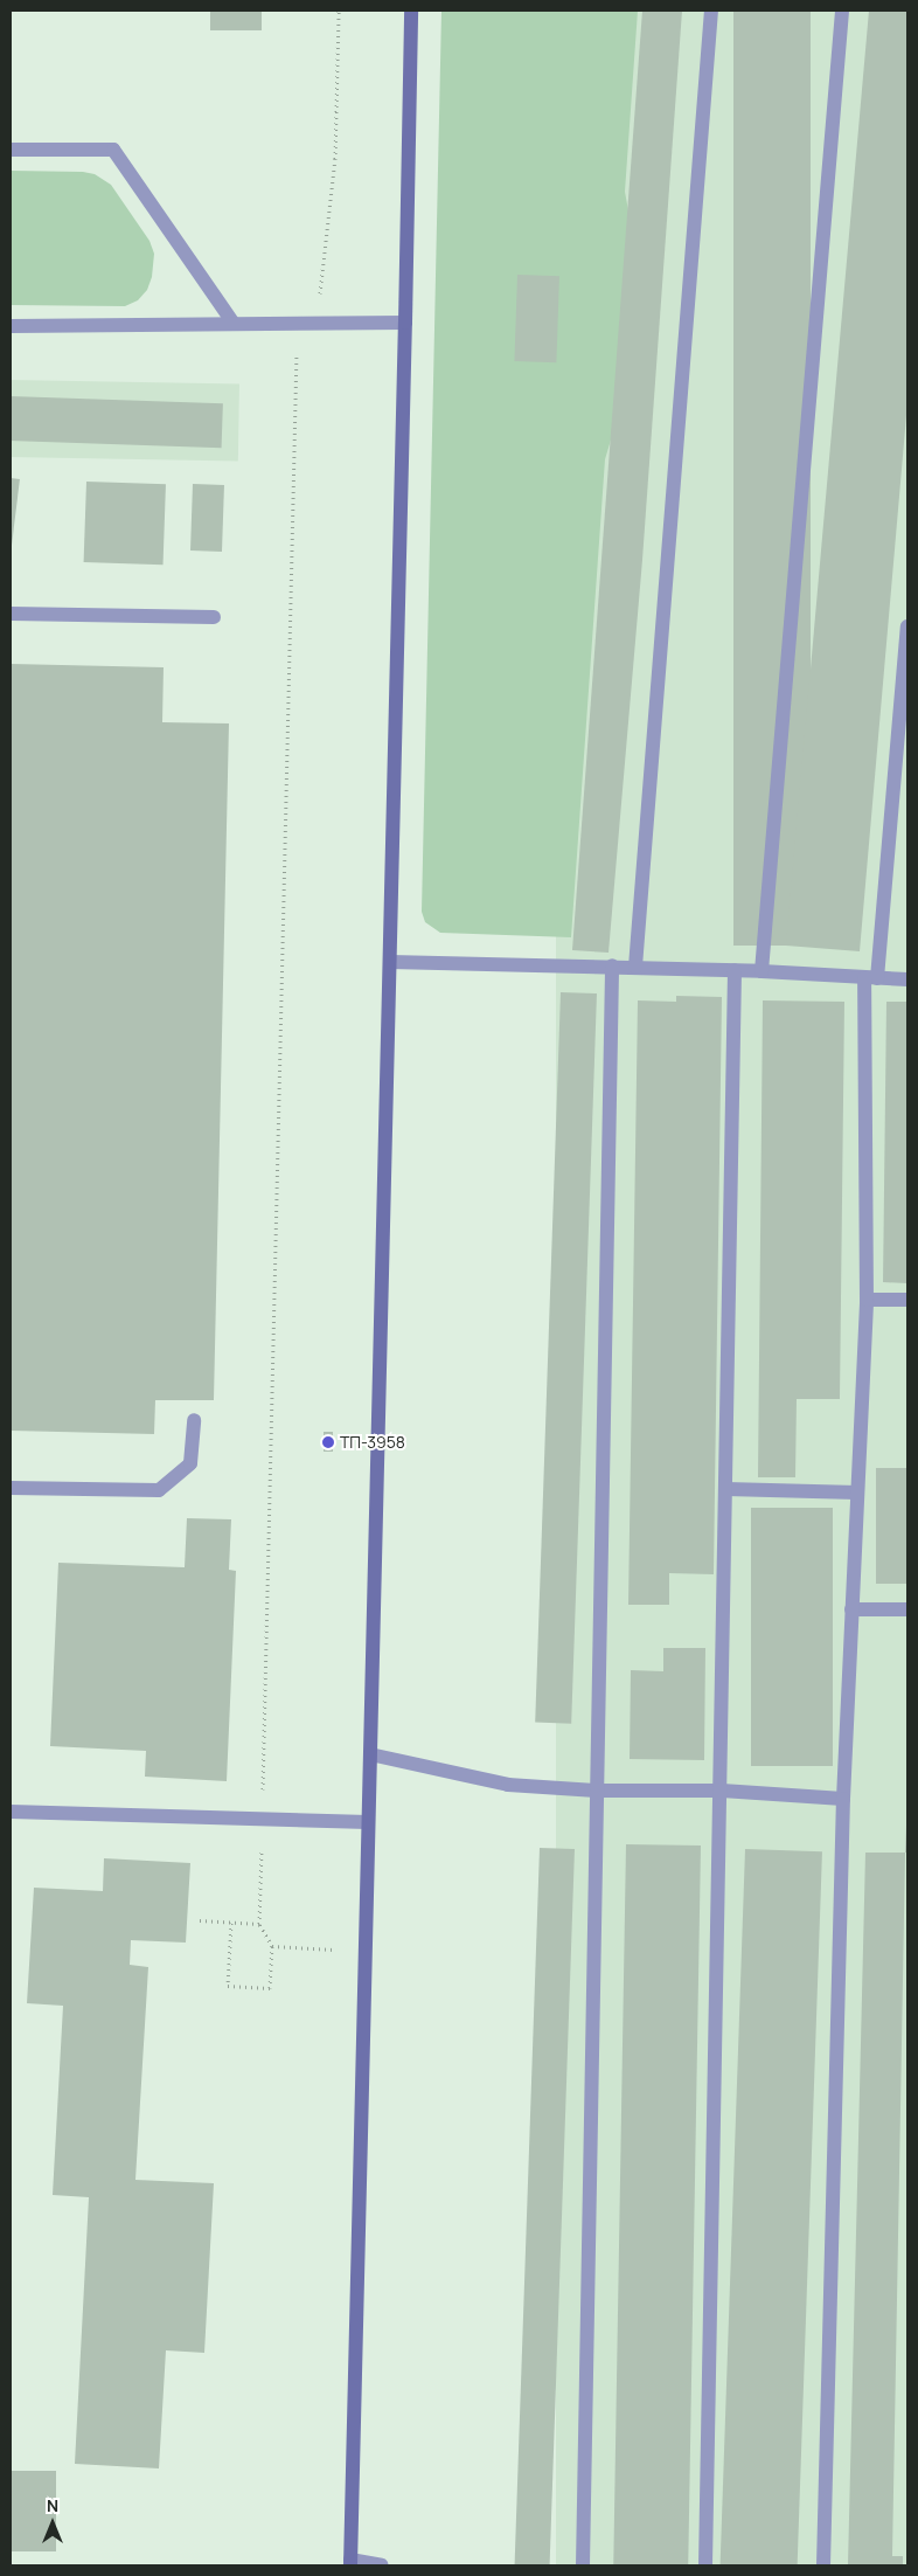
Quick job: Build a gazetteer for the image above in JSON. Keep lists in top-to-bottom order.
{
  "places": ["ТП-3958"],
  "north": "top"
}
